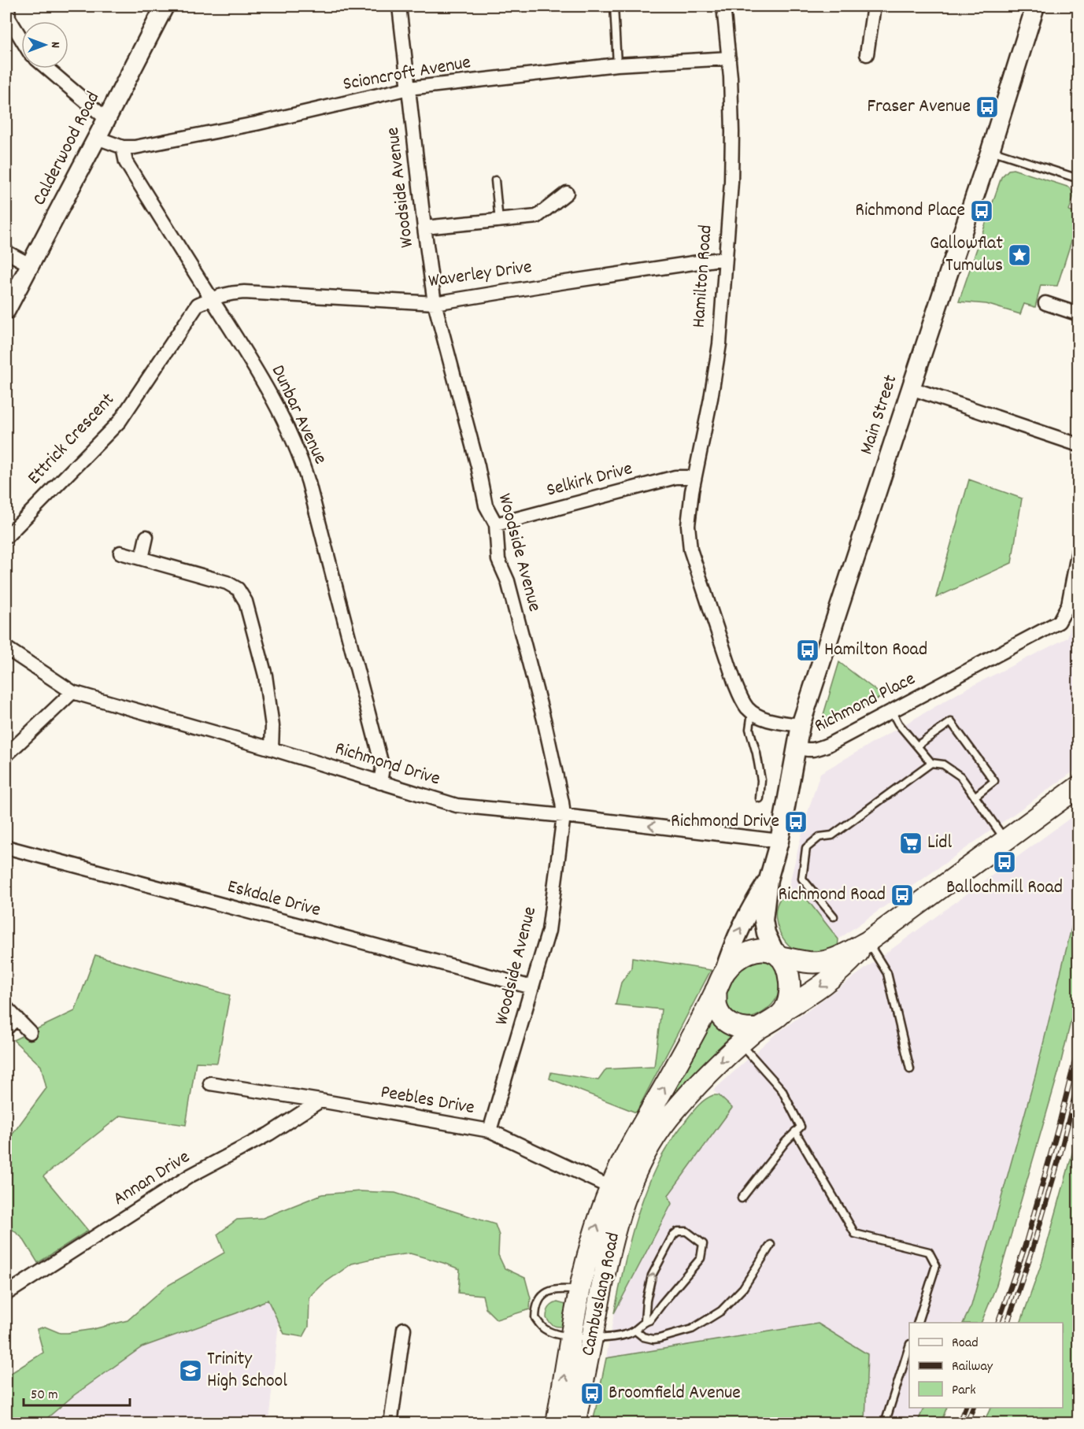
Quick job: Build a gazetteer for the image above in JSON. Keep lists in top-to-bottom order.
{
  "streets": {
    "main road": ["Calderwood Road", "Main Street", "Cambuslang Road"],
    "street": [
      "Scioncroft Avenue",
      "Woodside Avenue",
      "Waverley Drive",
      "Hamilton Road",
      "Dunbar Avenue",
      "Ettrick Crescent",
      "Selkirk Drive",
      "Richmond Place",
      "Richmond Drive",
      "Eskdale Drive",
      "Peebles Drive",
      "Annan Drive"
    ]
  },
  "crossings": [
    ["Scioncroft Avenue", "Calderwood Road"],
    ["Scioncroft Avenue", "Woodside Avenue"],
    ["Scioncroft Avenue", "Hamilton Road"],
    ["Scioncroft Avenue", "Dunbar Avenue"],
    ["Woodside Avenue", "Waverley Drive"],
    ["Woodside Avenue", "Selkirk Drive"],
    ["Woodside Avenue", "Richmond Drive"],
    ["Woodside Avenue", "Eskdale Drive"],
    ["Woodside Avenue", "Peebles Drive"],
    ["Waverley Drive", "Hamilton Road"],
    ["Waverley Drive", "Dunbar Avenue"],
    ["Waverley Drive", "Ettrick Crescent"],
    ["Hamilton Road", "Selkirk Drive"],
    ["Dunbar Avenue", "Ettrick Crescent"],
    ["Dunbar Avenue", "Richmond Drive"],
    ["Main Street", "Richmond Place"],
    ["Main Street", "Richmond Drive"],
    ["Peebles Drive", "Annan Drive"],
    ["Peebles Drive", "Cambuslang Road"]
  ],
  "places": {
    "bus stop": [
      "Fraser Avenue",
      "Richmond Place",
      "Hamilton Road",
      "Richmond Drive",
      "Ballochmill Road",
      "Richmond Road",
      "Broomfield Avenue"
    ],
    "place": ["Gallowflat Tumulus"],
    "supermarket": ["Lidl"],
    "school or university": ["Trinity High School"]
  },
  "legend": ["Road", "Railway", "Park"],
  "scale_bar": "50 m",
  "north": "right"
}
